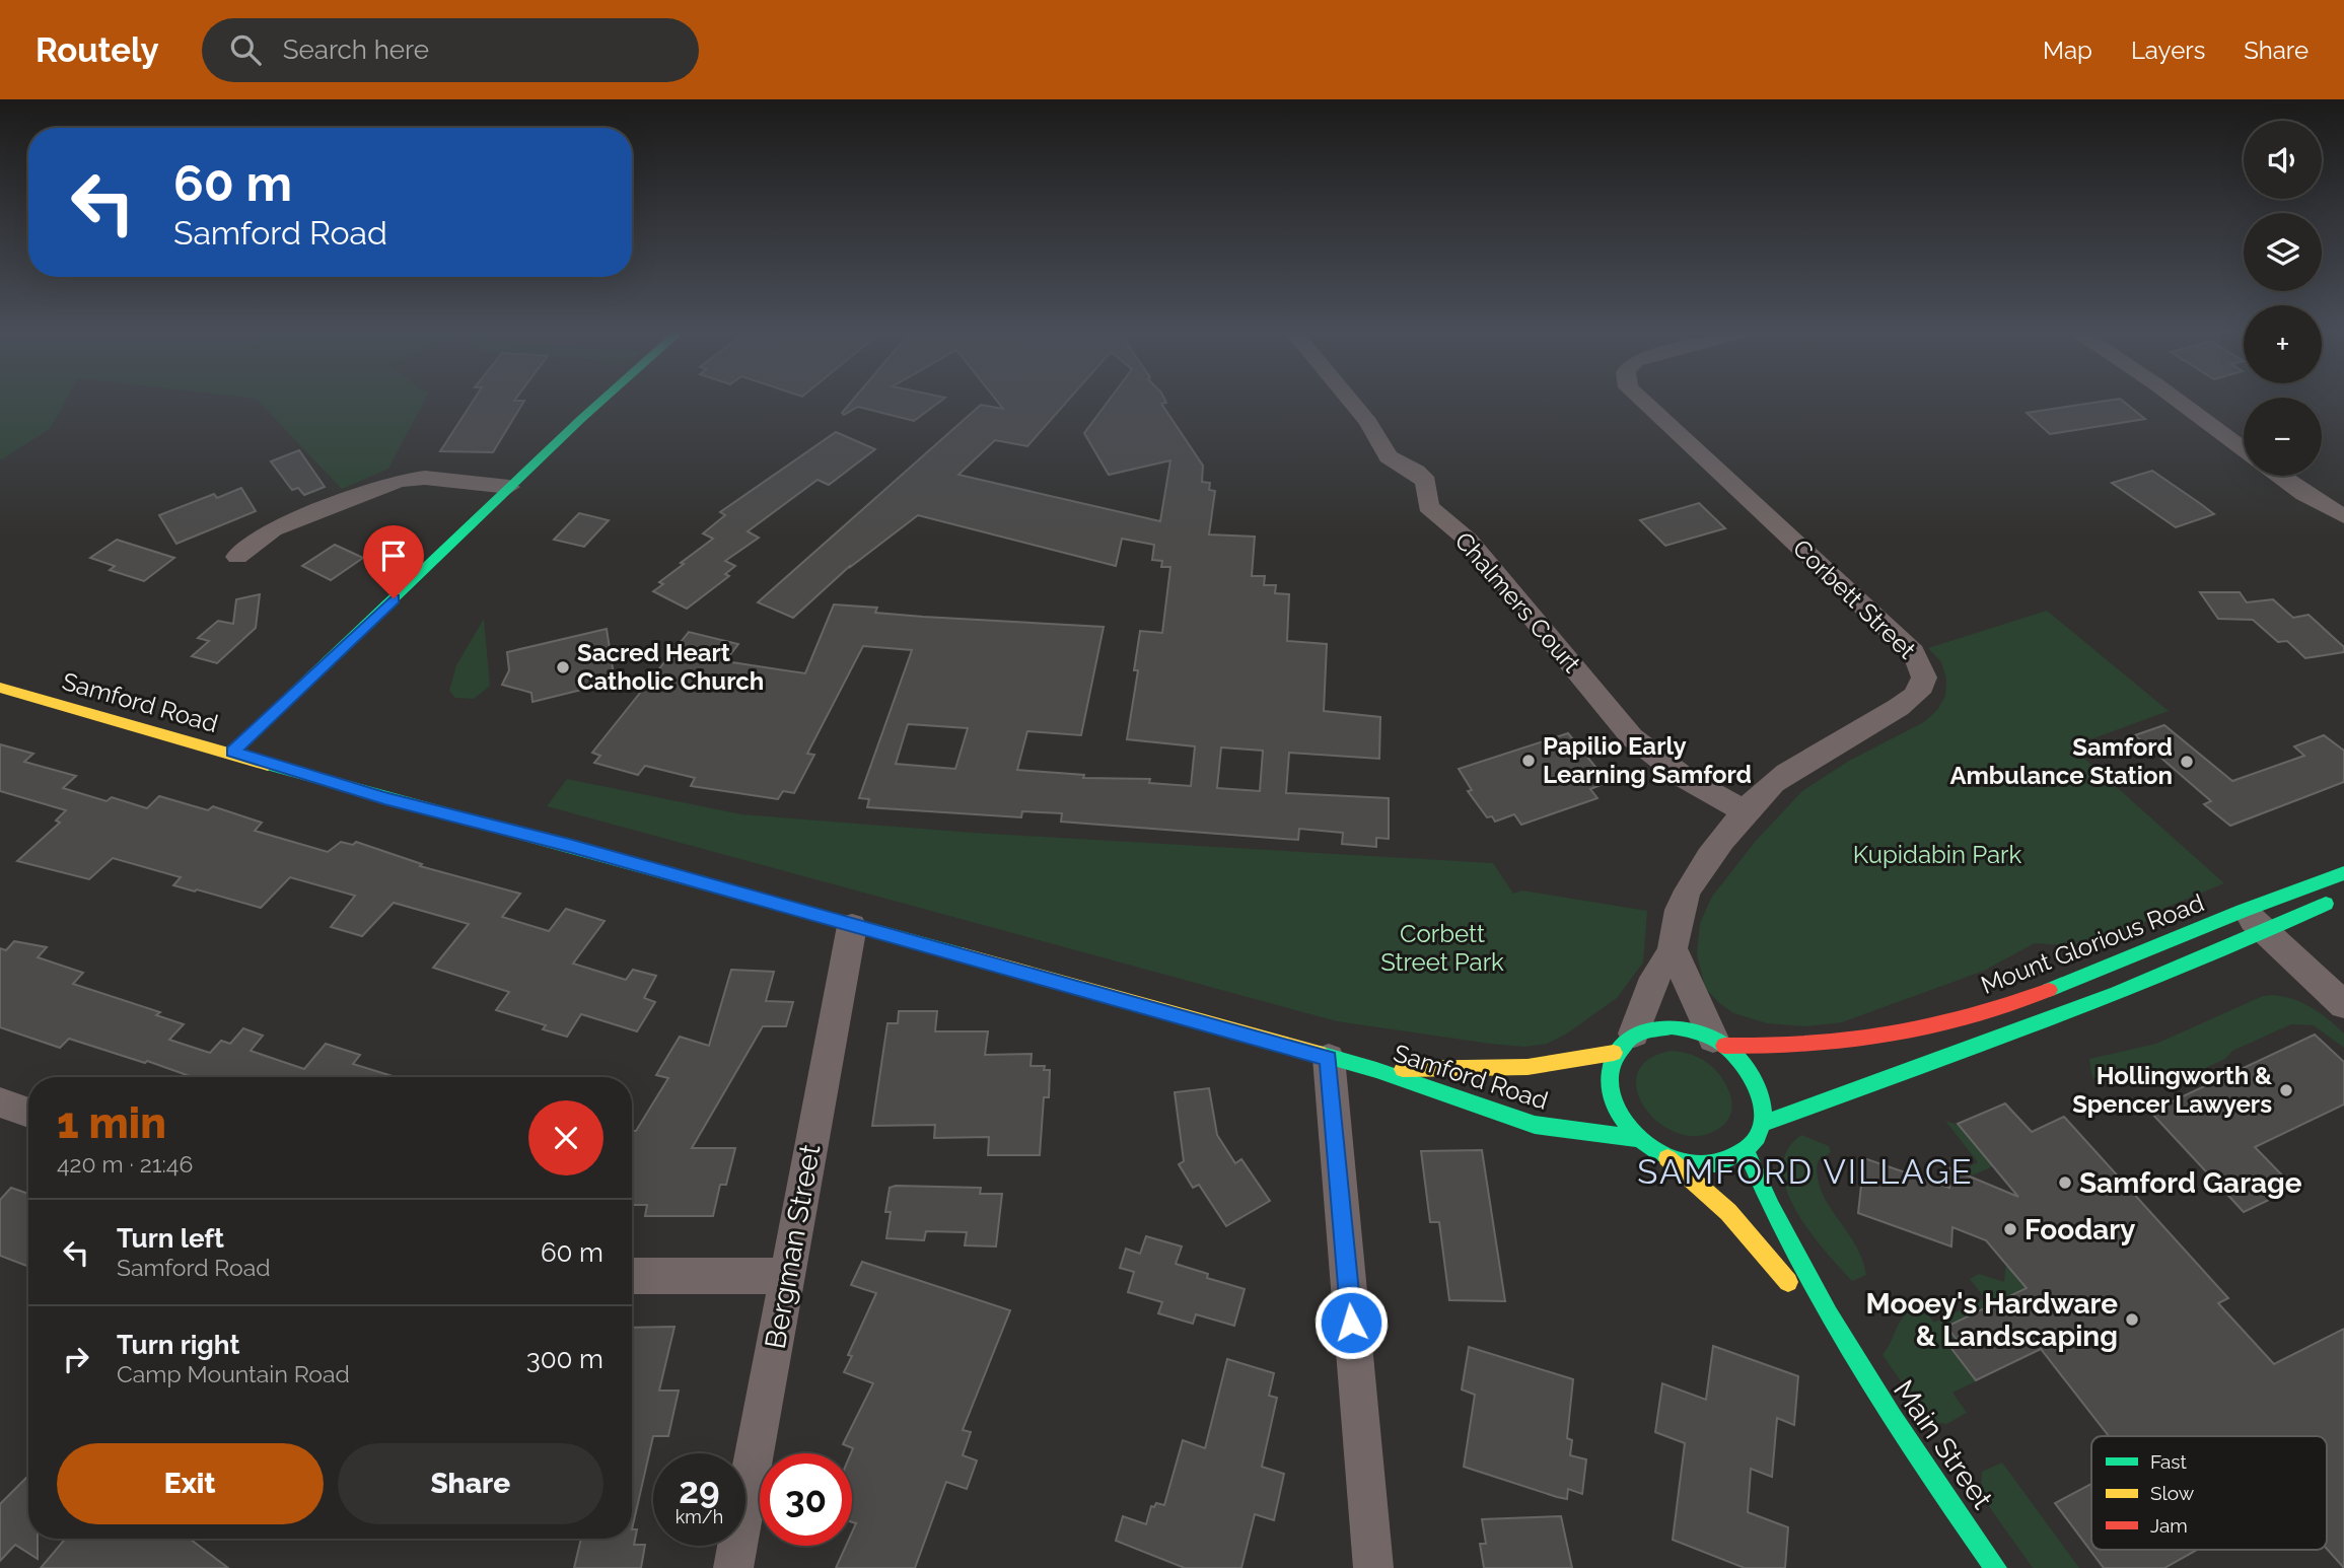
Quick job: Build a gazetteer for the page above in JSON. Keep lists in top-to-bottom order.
{
  "streets": {
    "main road": ["Samford Road", "Mount Glorious Road", "Main Street"],
    "street": ["Corbett Street", "Chalmers Court", "Bergman Street"]
  },
  "crossings": [
    ["Corbett Street", "Chalmers Court"],
    ["Corbett Street", "Samford Road"],
    ["Corbett Street", "Mount Glorious Road"],
    ["Corbett Street", "Main Street"],
    ["Samford Road", "Mount Glorious Road"],
    ["Samford Road", "Bergman Street"],
    ["Samford Road", "Main Street"],
    ["Mount Glorious Road", "Main Street"]
  ],
  "districts": ["SAMFORD VILLAGE"],
  "parks": ["Kupidabin Park", "Corbett Street Park"],
  "places": [
    "Sacred Heart Catholic Church",
    "Papilio Early Learning Samford",
    "Samford Ambulance Station",
    "Hollingworth & Spencer Lawyers",
    "Samford Garage",
    "Foodary",
    "Mooey's Hardware & Landscaping"
  ],
  "legend": ["Fast", "Slow", "Jam"],
  "page": {
    "header": "Routely",
    "search": "Search here",
    "nav": ["Map", "Layers", "Share"],
    "map_buttons": ["+", "−"],
    "turn": ["60 m", "Samford Road"],
    "heading": ["1 min", "420 m · 21:46"],
    "list": [
      {
        "name": "Turn left",
        "note": "Samford Road",
        "value": "60 m"
      },
      {
        "name": "Turn right",
        "note": "Camp Mountain Road",
        "value": "300 m"
      }
    ],
    "buttons": ["Exit", "Share"],
    "speed": "29 km/h",
    "limit": "30"
  }
}
